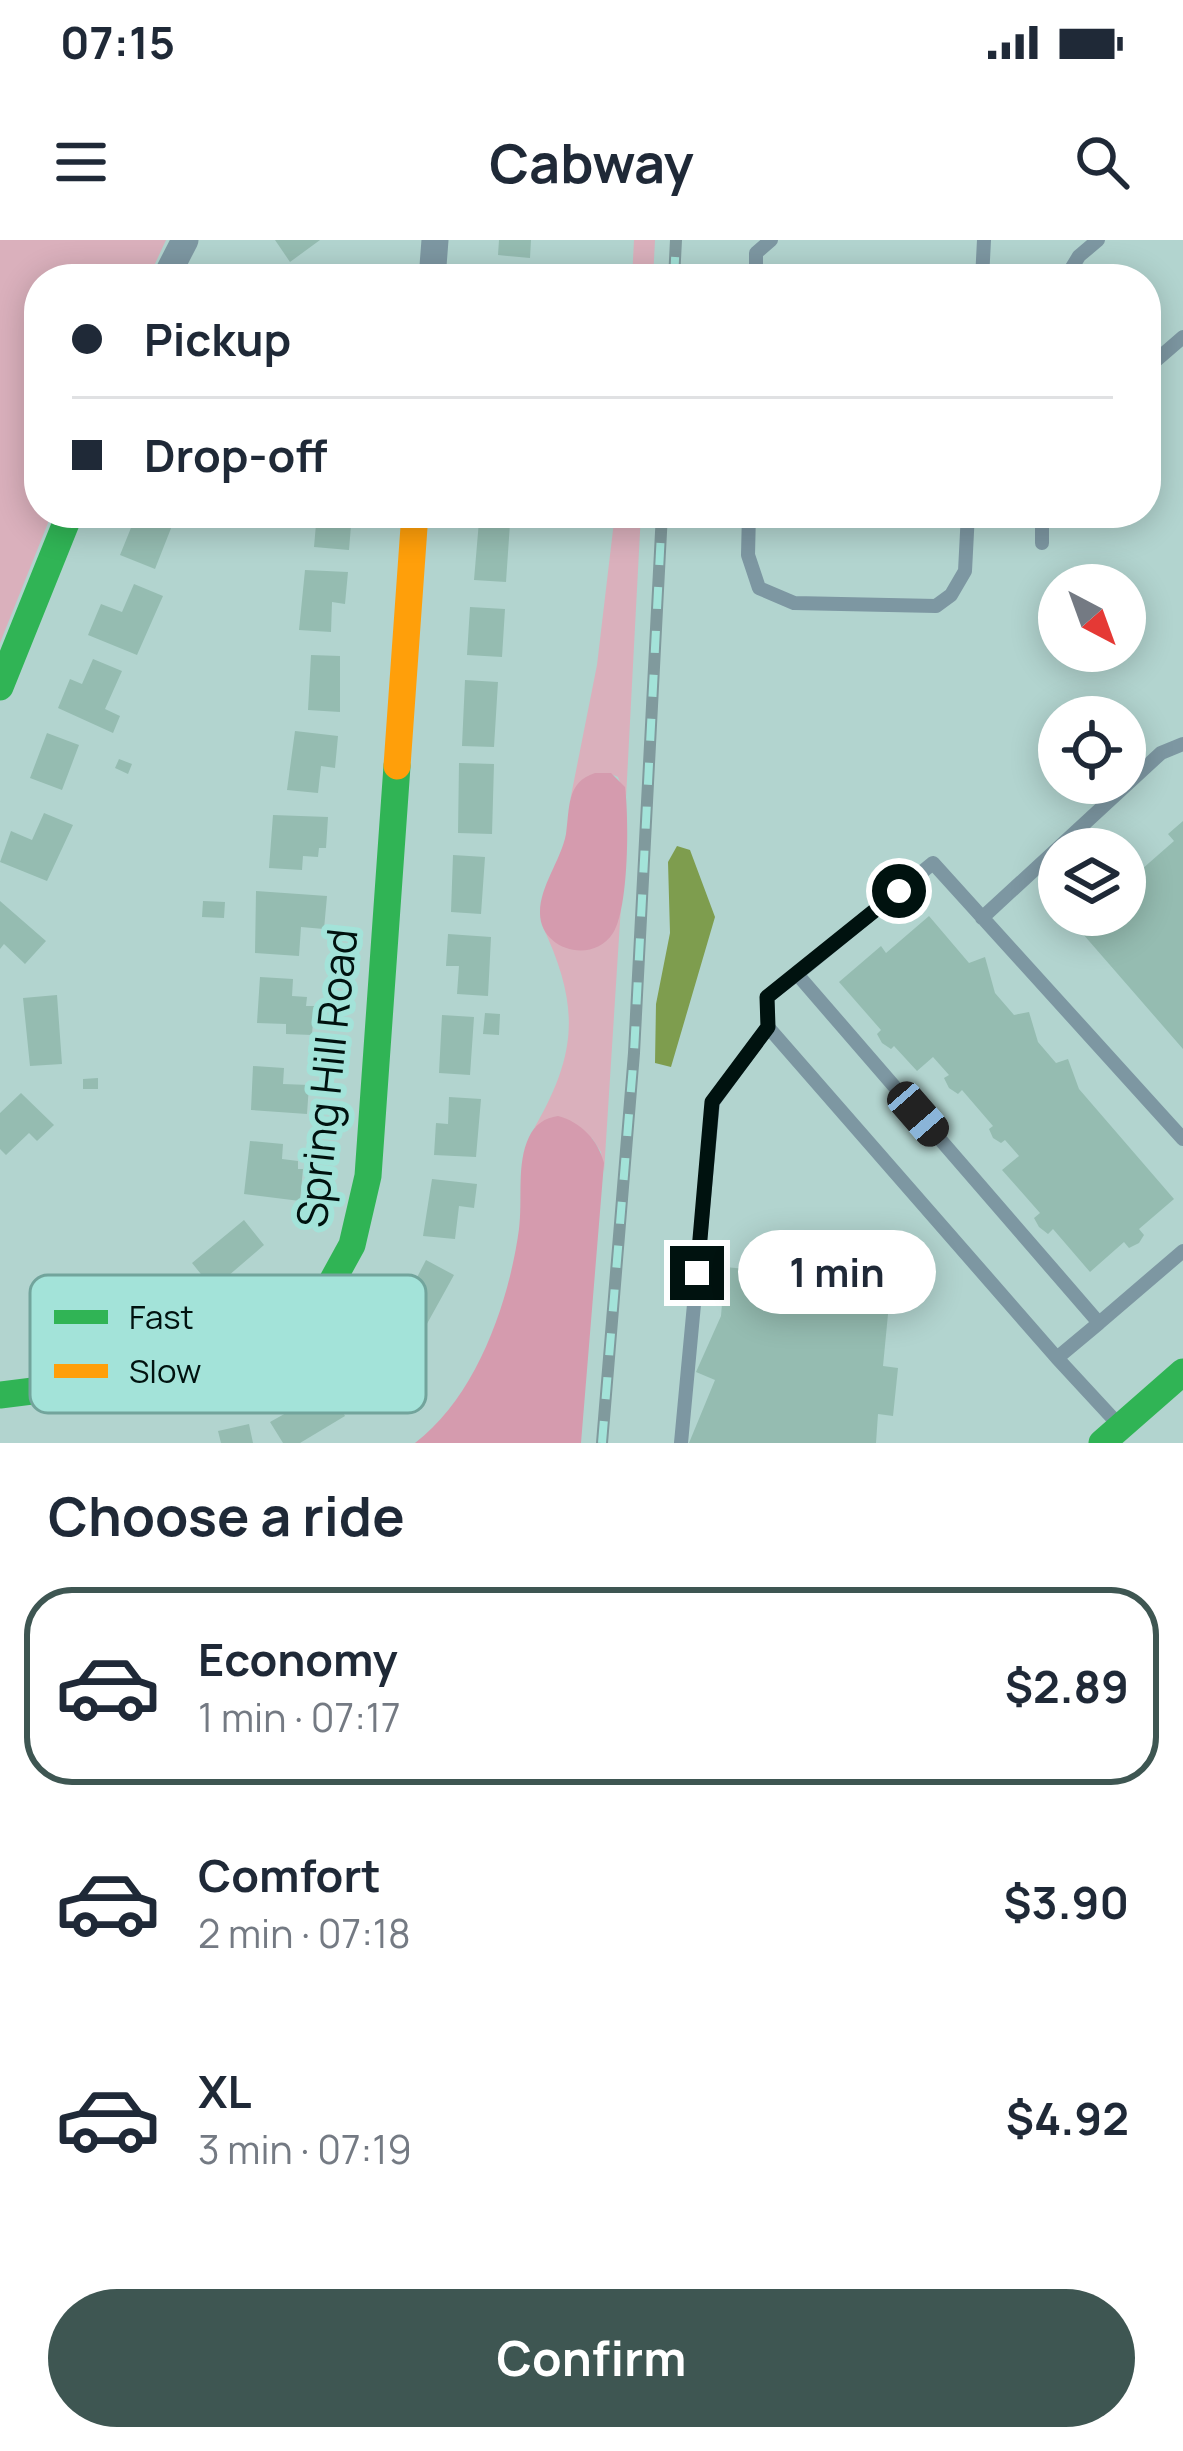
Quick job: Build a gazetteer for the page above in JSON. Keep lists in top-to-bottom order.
{
  "streets": {
    "street": ["Spring Hill Road"]
  },
  "legend": ["Fast", "Slow"],
  "north": "bottom right",
  "page": {
    "status": "07:15",
    "header": "Cabway",
    "banner": ["Pickup", "Drop-off"],
    "bubble": "1 min",
    "heading": "Choose a ride",
    "list": [
      {
        "name": "Economy",
        "note": "1 min · 07:17",
        "value": "$2.89"
      },
      {
        "name": "Comfort",
        "note": "2 min · 07:18",
        "value": "$3.90"
      },
      {
        "name": "XL",
        "note": "3 min · 07:19",
        "value": "$4.92"
      }
    ],
    "buttons": "Confirm"
  }
}
